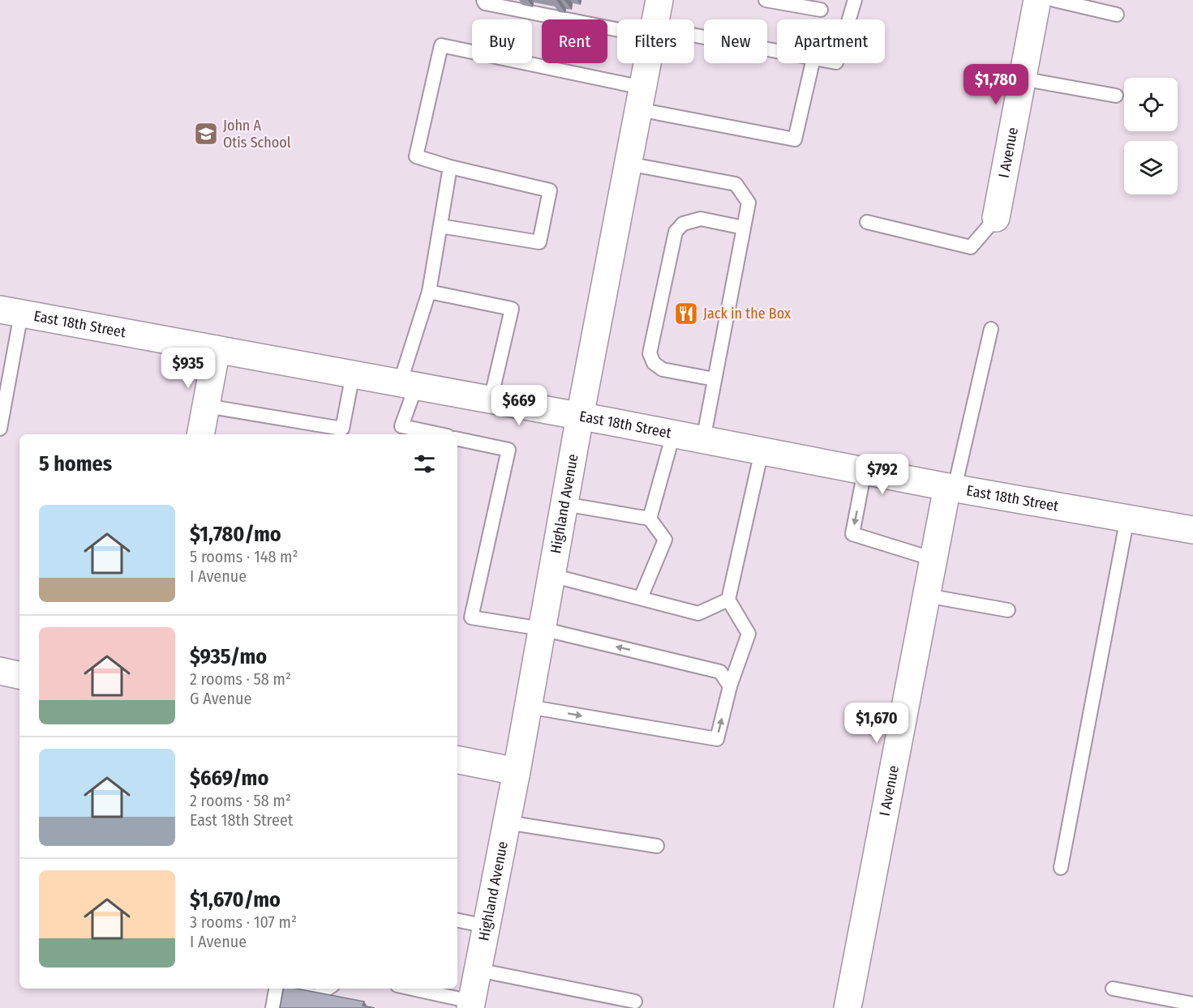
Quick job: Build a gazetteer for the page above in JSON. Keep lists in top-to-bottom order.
{
  "streets": {
    "main road": ["I Avenue", "East 18th Street", "Highland Avenue"]
  },
  "crossings": [
    ["I Avenue", "East 18th Street"],
    ["East 18th Street", "Highland Avenue"]
  ],
  "places": {
    "school or university": ["John A Otis School"],
    "restaurant": ["Jack in the Box"]
  },
  "page": {
    "chip": [
      "Buy",
      "Rent",
      "Filters",
      "New",
      "Apartment"
    ],
    "price": [
      "$1,780",
      "$935",
      "$669",
      "$792",
      "$1,670"
    ],
    "heading": "5 homes",
    "list": [
      {
        "name": "$1,780/mo",
        "note": "5 rooms · 148 m² · I Avenue"
      },
      {
        "name": "$935/mo",
        "note": "2 rooms · 58 m² · G Avenue"
      },
      {
        "name": "$669/mo",
        "note": "2 rooms · 58 m² · East 18th Street"
      },
      {
        "name": "$1,670/mo",
        "note": "3 rooms · 107 m² · I Avenue"
      }
    ]
  }
}
